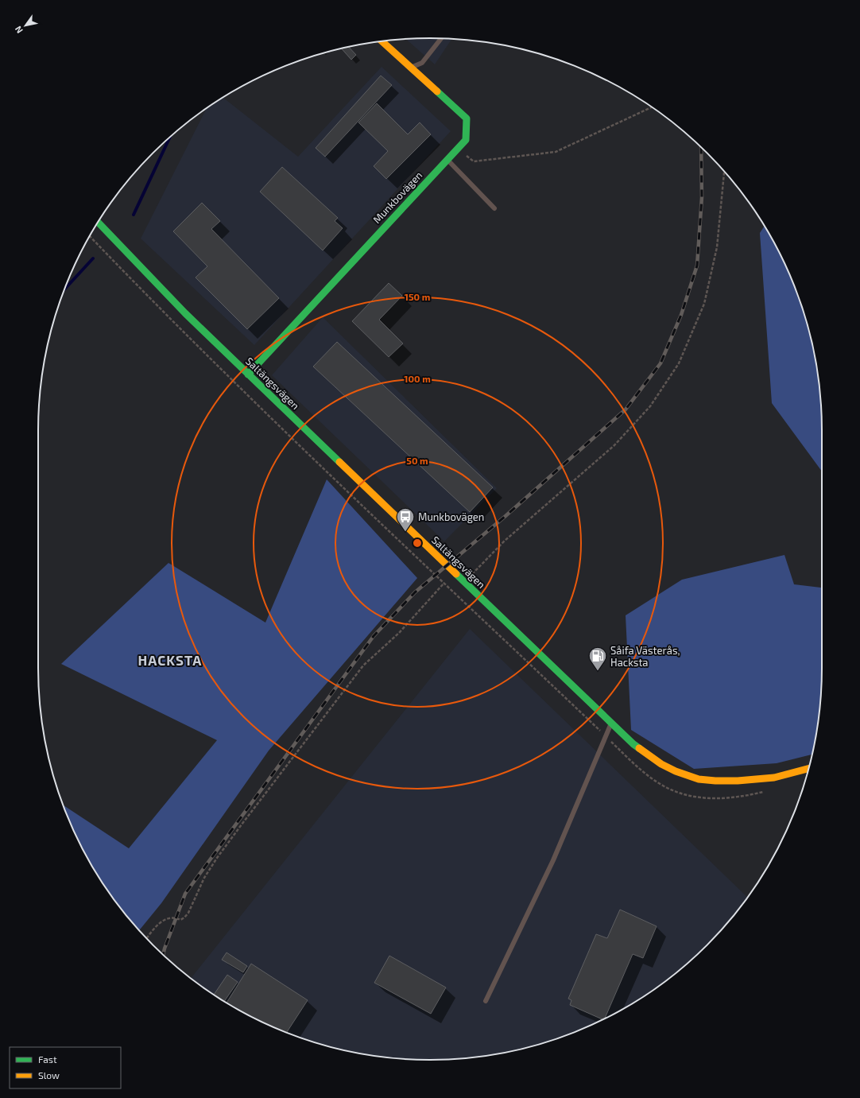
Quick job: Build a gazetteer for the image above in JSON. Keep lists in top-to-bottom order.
{
  "streets": {
    "street": ["Munkbovägen", "Saltängsvägen"]
  },
  "crossings": [
    ["Munkbovägen", "Saltängsvägen"]
  ],
  "districts": ["HACKSTA"],
  "places": {
    "bus stop": ["Munkbovägen"],
    "fuel station": ["Såifa Västerås, Hacksta"]
  },
  "legend": ["Fast", "Slow"],
  "north": "bottom left",
  "rings": ["150 m", "100 m", "50 m"]
}
